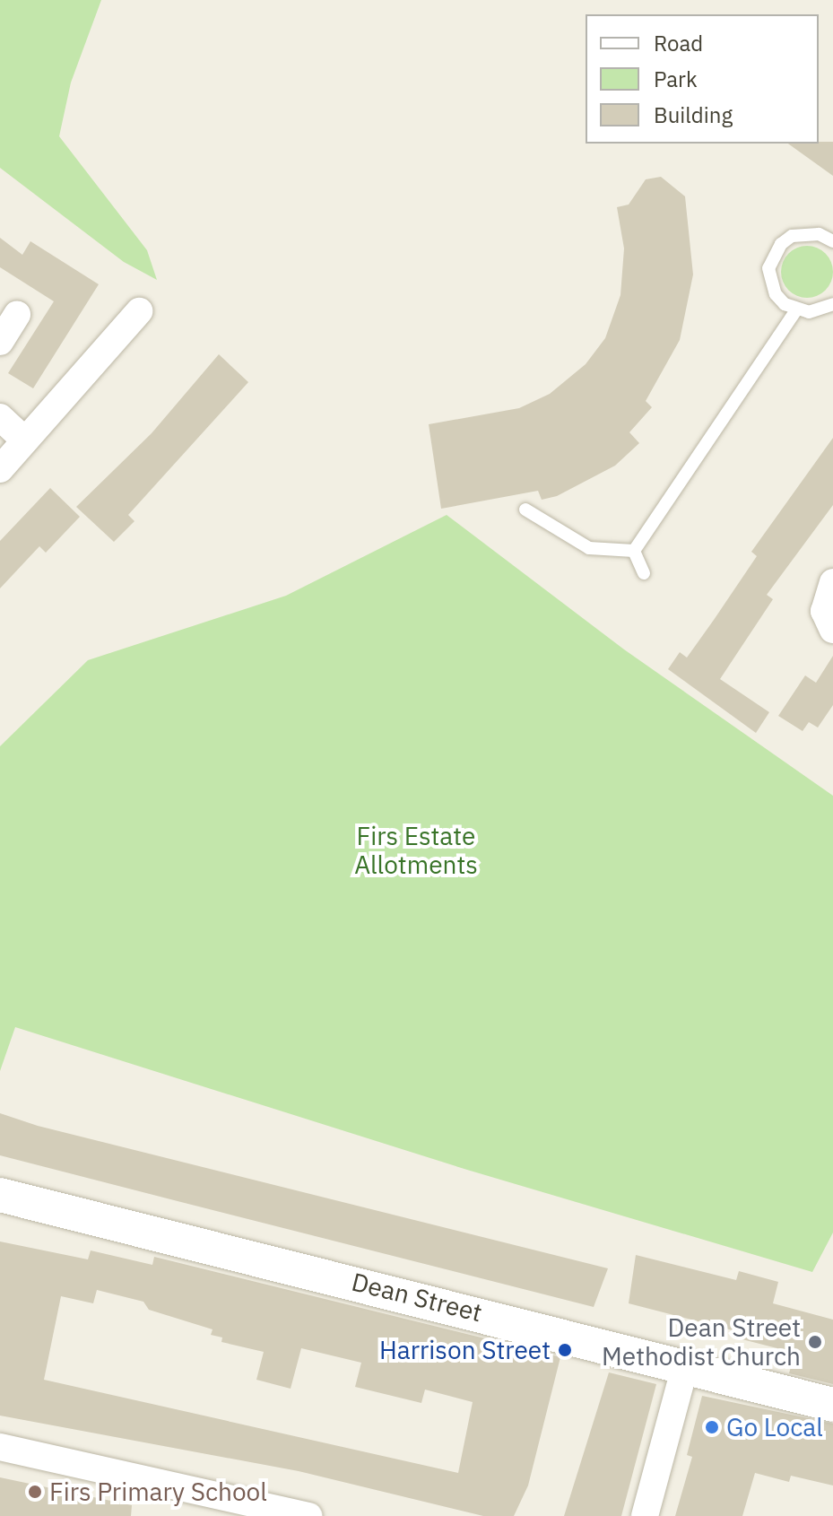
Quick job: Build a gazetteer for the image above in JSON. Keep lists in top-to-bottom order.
{
  "streets": {
    "street": ["Dean Street"]
  },
  "parks": ["Firs Estate Allotments"],
  "places": [
    "Dean Street Methodist Church",
    "Harrison Street",
    "Go Local",
    "Firs Primary School"
  ],
  "legend": ["Road", "Park", "Building"]
}
